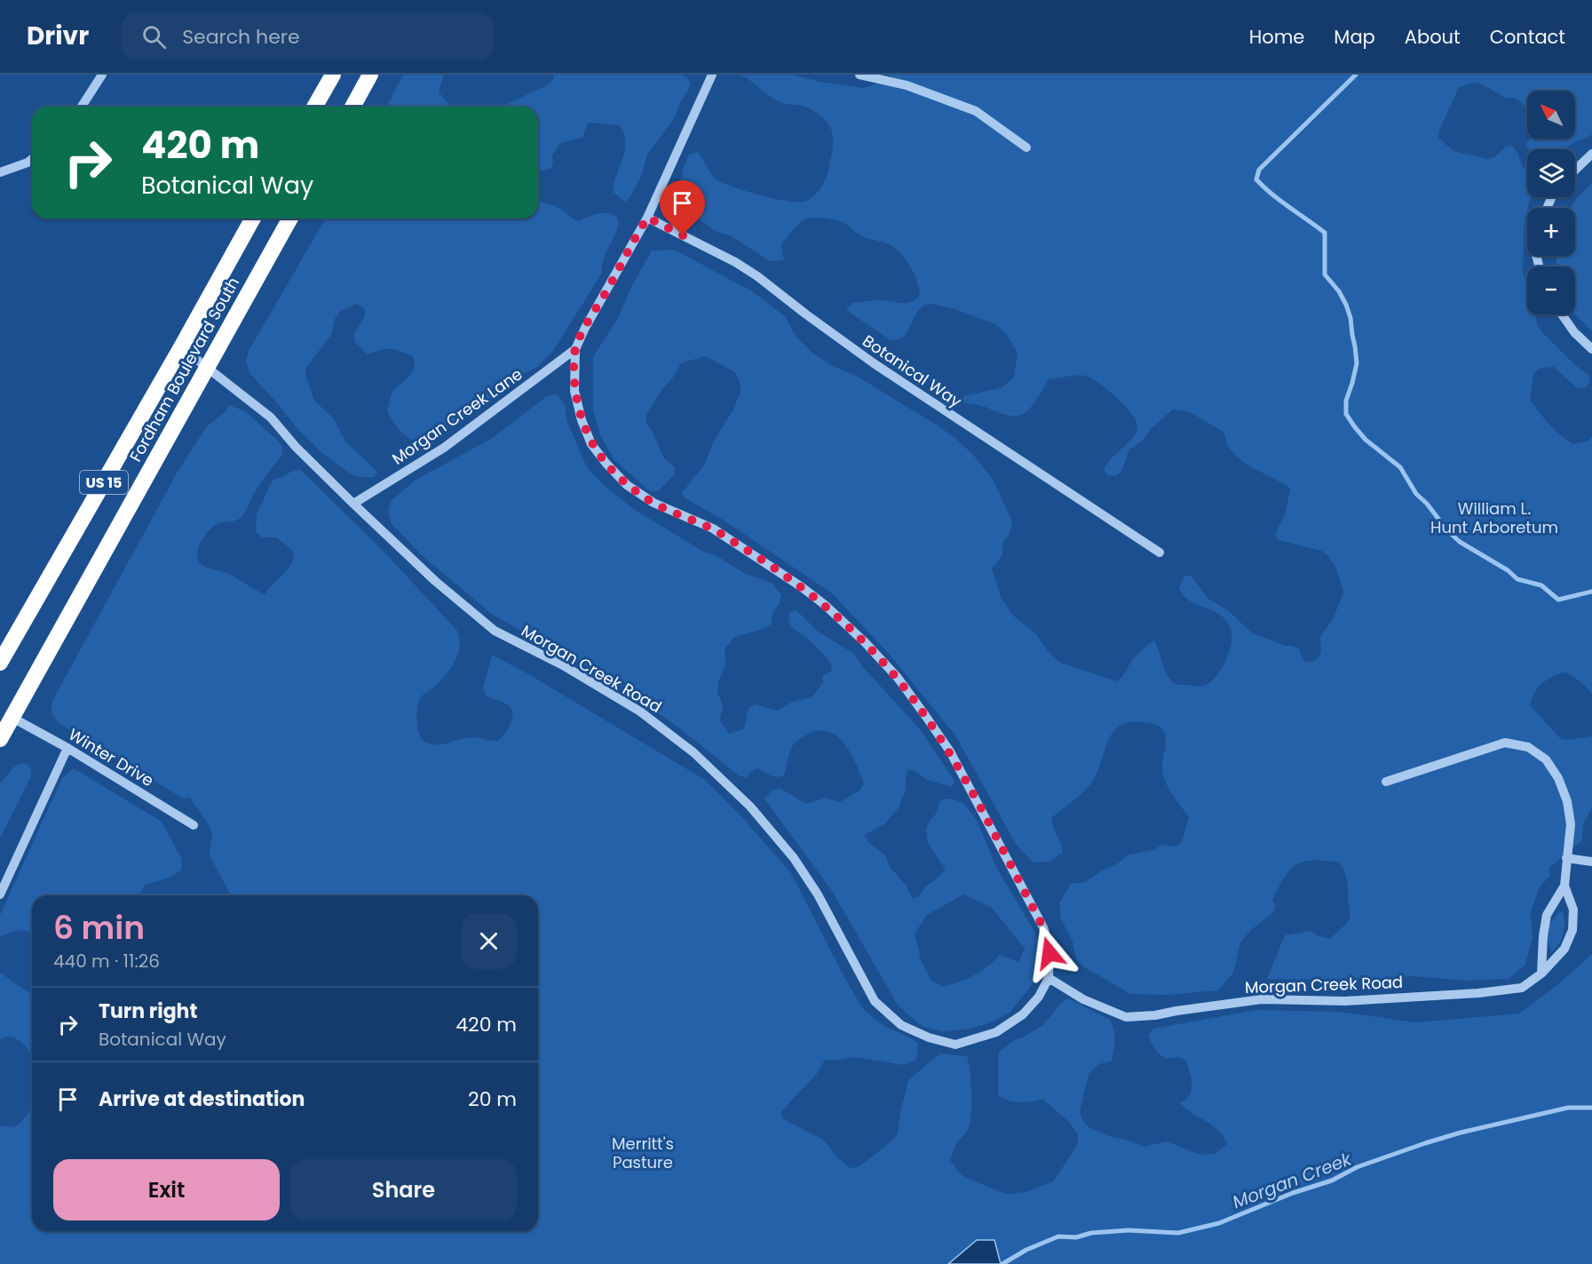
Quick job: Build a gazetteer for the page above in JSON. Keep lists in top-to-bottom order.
{
  "streets": {
    "highway": ["Fordham Boulevard South", "US 15"],
    "street": [
      "Botanical Way",
      "Morgan Creek Lane",
      "Morgan Creek Road",
      "Winter Drive"
    ]
  },
  "crossings": [
    ["Fordham Boulevard South", "Morgan Creek Road"],
    ["Fordham Boulevard South", "Winter Drive"],
    ["Botanical Way", "Morgan Creek Road"],
    ["Morgan Creek Lane", "Morgan Creek Road"]
  ],
  "water": ["Morgan Creek"],
  "parks": ["William L. Hunt Arboretum", "Merritt's Pasture"],
  "north": "top left",
  "page": {
    "header": "Drivr",
    "search": "Search here",
    "nav": [
      "Home",
      "Map",
      "About",
      "Contact"
    ],
    "map_buttons": ["+", "−"],
    "turn": ["420 m", "Botanical Way"],
    "heading": ["6 min", "440 m · 11:26"],
    "list": [
      {
        "name": "Turn right",
        "note": "Botanical Way",
        "value": "420 m"
      },
      {
        "name": "Arrive at destination",
        "value": "20 m"
      }
    ],
    "buttons": ["Exit", "Share"]
  }
}
